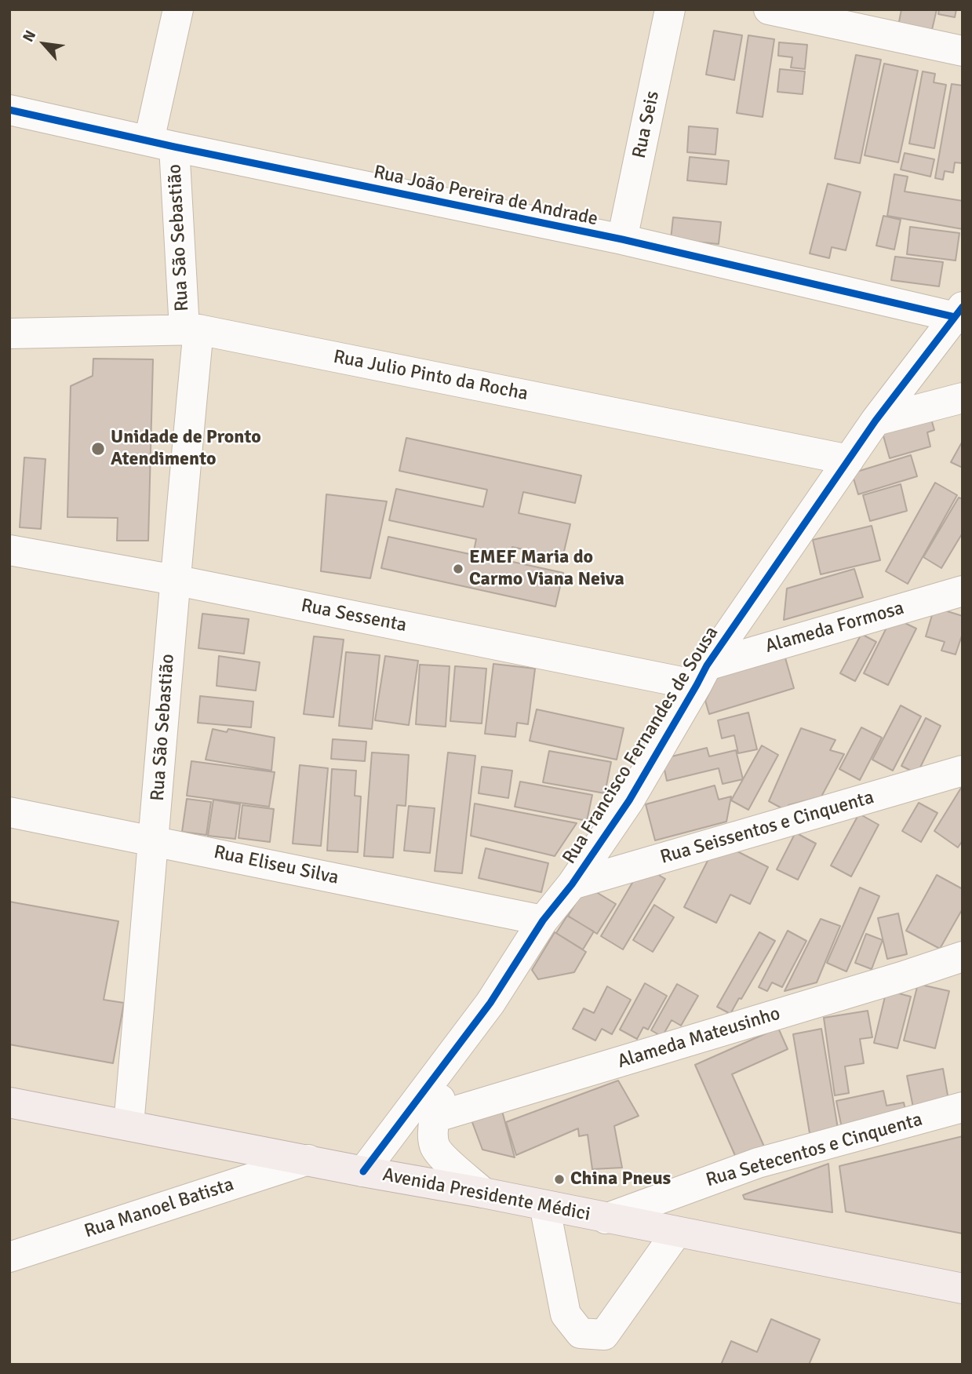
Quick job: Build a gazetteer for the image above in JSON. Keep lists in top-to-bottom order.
{
  "streets": {
    "main road": ["Avenida Presidente Médici"],
    "street": [
      "Rua Seis",
      "Rua João Pereira de Andrade",
      "Rua São Sebastião",
      "Rua Julio Pinto da Rocha",
      "Rua Sessenta",
      "Alameda Formosa",
      "Rua Francisco Fernandes de Sousa",
      "Rua Seissentos e Cinquenta",
      "Rua Eliseu Silva",
      "Alameda Mateusinho",
      "Rua Setecentos e Cinquenta",
      "Rua Manoel Batista"
    ]
  },
  "crossings": [
    ["Rua Seis", "Rua João Pereira de Andrade"],
    ["Rua João Pereira de Andrade", "Rua São Sebastião"],
    ["Rua João Pereira de Andrade", "Rua Francisco Fernandes de Sousa"],
    ["Rua São Sebastião", "Rua Julio Pinto da Rocha"],
    ["Rua São Sebastião", "Rua Sessenta"],
    ["Rua São Sebastião", "Rua Eliseu Silva"],
    ["Rua São Sebastião", "Avenida Presidente Médici"],
    ["Rua Julio Pinto da Rocha", "Rua Francisco Fernandes de Sousa"],
    ["Rua Sessenta", "Alameda Formosa"],
    ["Rua Sessenta", "Rua Francisco Fernandes de Sousa"],
    ["Alameda Formosa", "Rua Francisco Fernandes de Sousa"],
    ["Rua Francisco Fernandes de Sousa", "Rua Seissentos e Cinquenta"],
    ["Rua Francisco Fernandes de Sousa", "Rua Eliseu Silva"],
    ["Rua Francisco Fernandes de Sousa", "Alameda Mateusinho"],
    ["Rua Francisco Fernandes de Sousa", "Avenida Presidente Médici"],
    ["Rua Setecentos e Cinquenta", "Avenida Presidente Médici"],
    ["Avenida Presidente Médici", "Rua Manoel Batista"]
  ],
  "places": ["Unidade de Pronto Atendimento", "EMEF Maria do Carmo Viana Neiva", "China Pneus"],
  "north": "top left"
}
